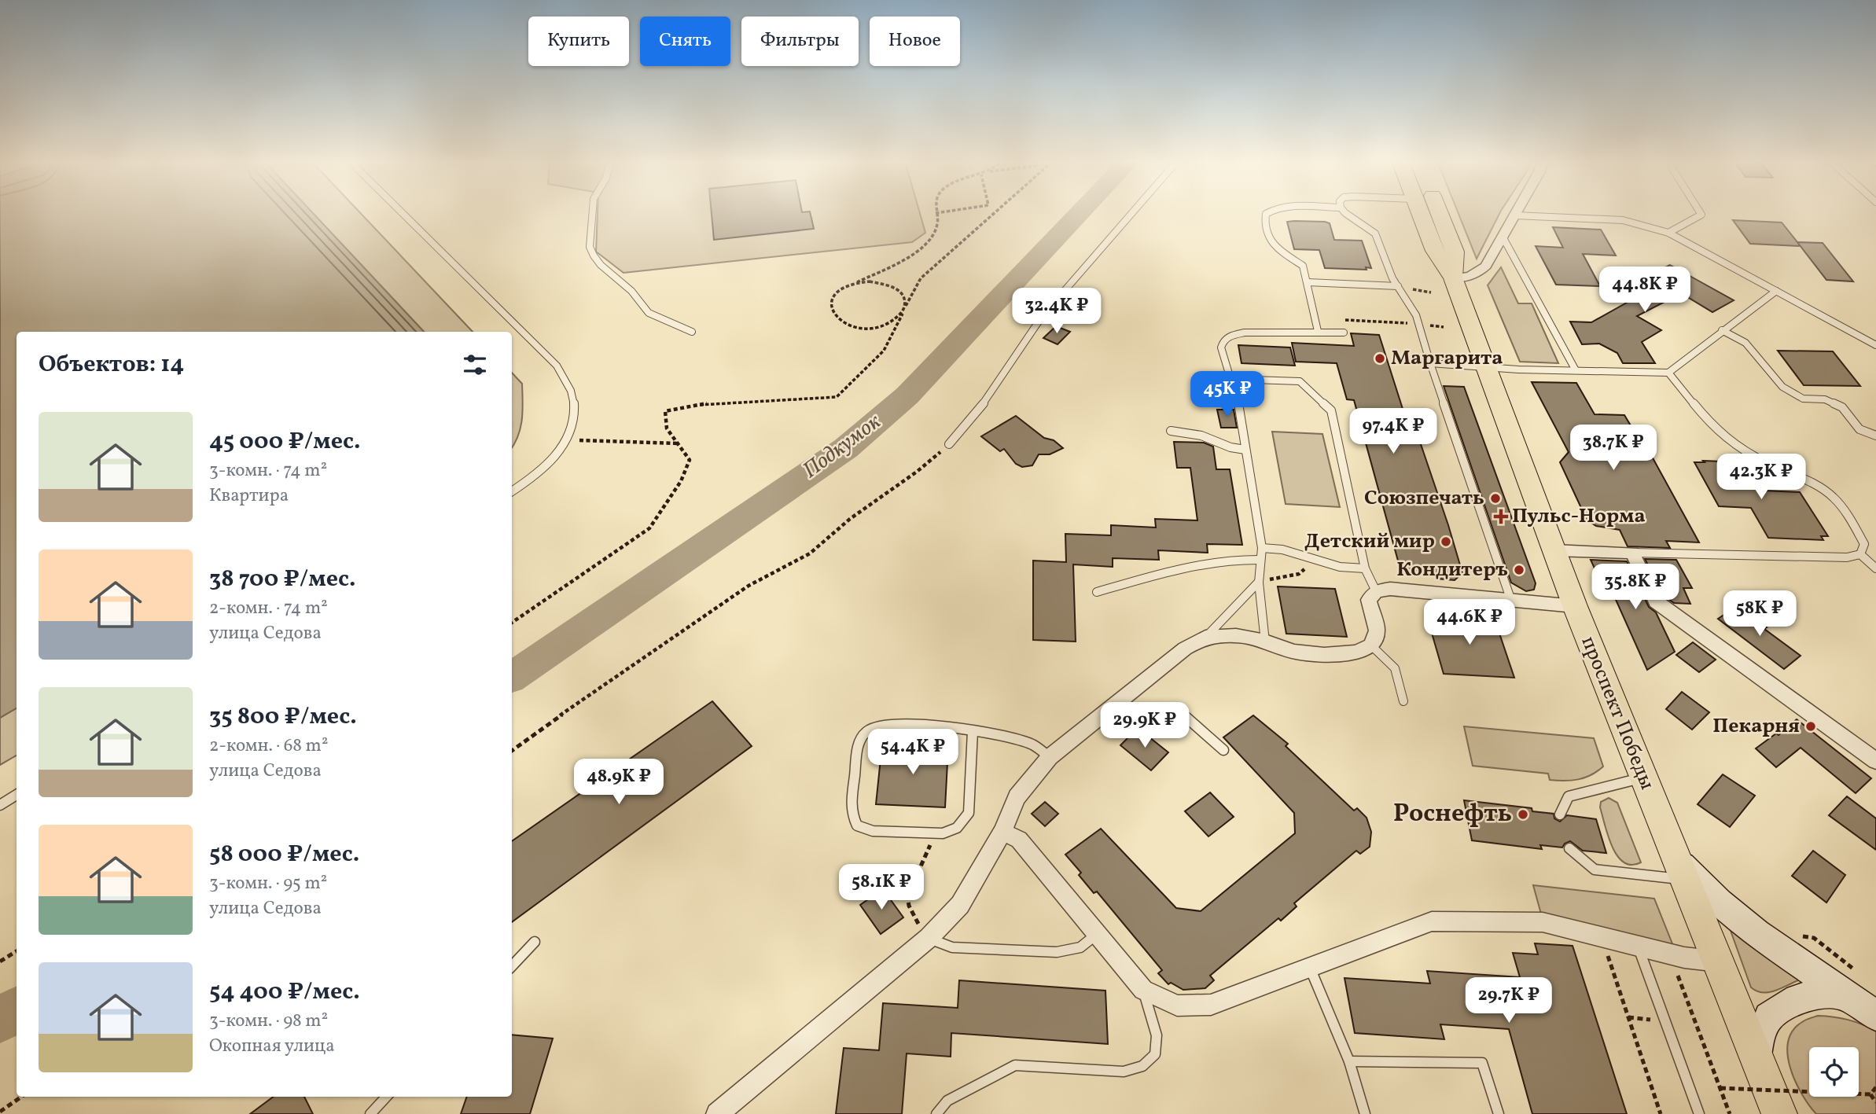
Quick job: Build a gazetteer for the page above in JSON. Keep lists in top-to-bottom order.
{
  "streets": {
    "main road": ["проспект Победы"]
  },
  "water": ["Подкумок"],
  "places": {
    "other": [
      "Маргарита",
      "Союзпечать",
      "Детский мир",
      "Кондитеръ",
      "Пекарня",
      "Роснефть"
    ],
    "health": ["Пульс-Норма"]
  },
  "page": {
    "chip": [
      "Купить",
      "Снять",
      "Фильтры",
      "Новое"
    ],
    "price": [
      "44.8K ₽",
      "32.4K ₽",
      "45K ₽",
      "97.4K ₽",
      "38.7K ₽",
      "42.3K ₽",
      "35.8K ₽",
      "58K ₽",
      "44.6K ₽",
      "29.9K ₽",
      "54.4K ₽",
      "48.9K ₽",
      "58.1K ₽",
      "29.7K ₽"
    ],
    "heading": "Объектов: 14",
    "list": [
      {
        "name": "45 000 ₽/мес.",
        "note": "3-комн. · 74 m² · Квартира"
      },
      {
        "name": "38 700 ₽/мес.",
        "note": "2-комн. · 74 m² · улица Седова"
      },
      {
        "name": "35 800 ₽/мес.",
        "note": "2-комн. · 68 m² · улица Седова"
      },
      {
        "name": "58 000 ₽/мес.",
        "note": "3-комн. · 95 m² · улица Седова"
      },
      {
        "name": "54 400 ₽/мес.",
        "note": "3-комн. · 98 m² · Окопная улица"
      }
    ]
  }
}
